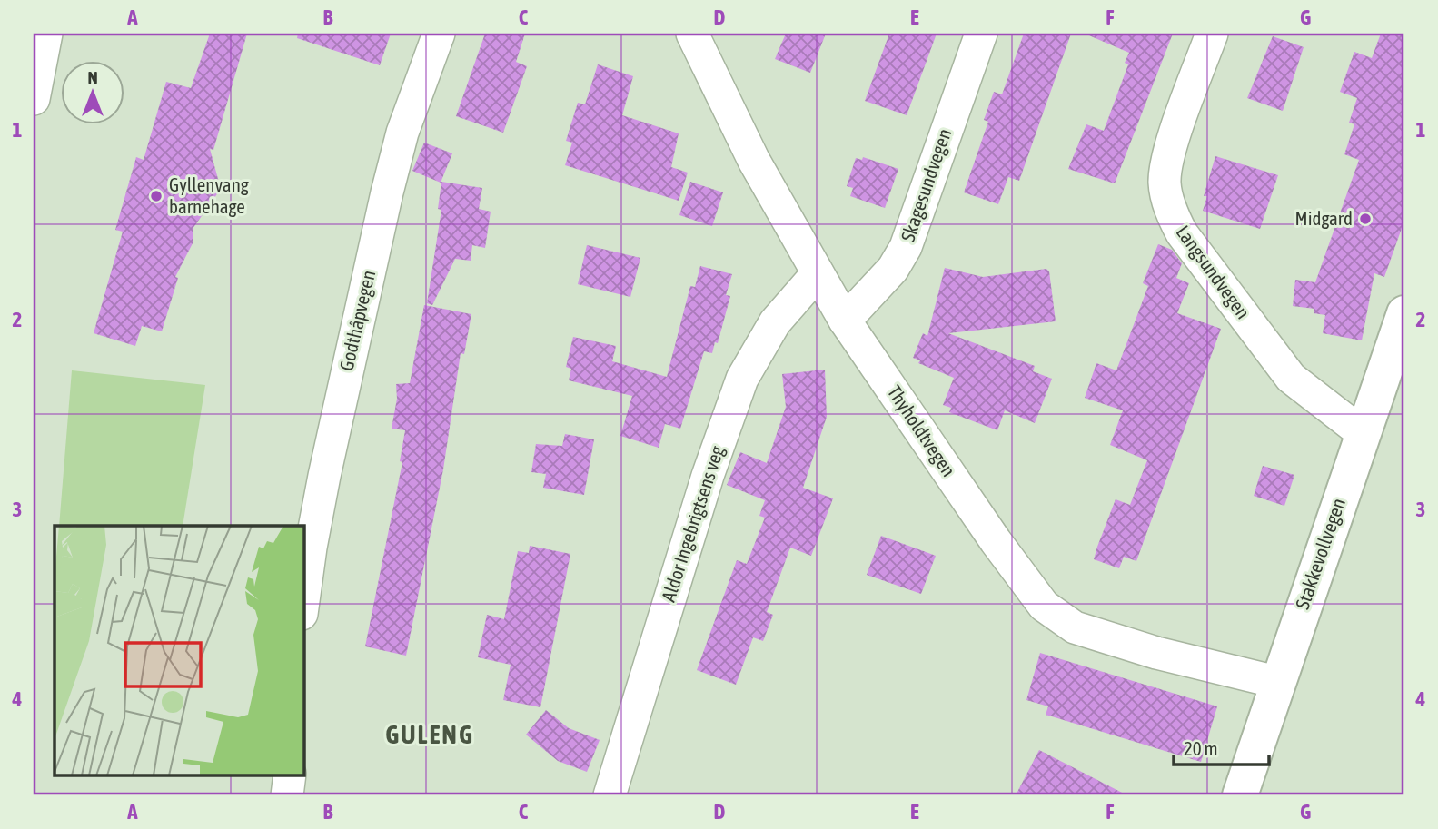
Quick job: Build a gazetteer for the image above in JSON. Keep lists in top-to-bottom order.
{
  "streets": {
    "street": [
      "Skagesundvegen",
      "Langsundvegen",
      "Godthåpvegen",
      "Thyholdtvegen",
      "Aldor Ingebrigtsens veg",
      "Stakkevollvegen"
    ]
  },
  "crossings": [
    ["Skagesundvegen", "Thyholdtvegen"],
    ["Langsundvegen", "Stakkevollvegen"],
    ["Thyholdtvegen", "Aldor Ingebrigtsens veg"],
    ["Thyholdtvegen", "Stakkevollvegen"]
  ],
  "districts": ["GULENG"],
  "places": ["Gyllenvang barnehage", "Midgard"],
  "scale_bar": "20 m",
  "north": "top",
  "grid": {
    "columns": [
      "A",
      "B",
      "C",
      "D",
      "E",
      "F",
      "G"
    ],
    "rows": [
      "1",
      "2",
      "3",
      "4"
    ]
  }
}
